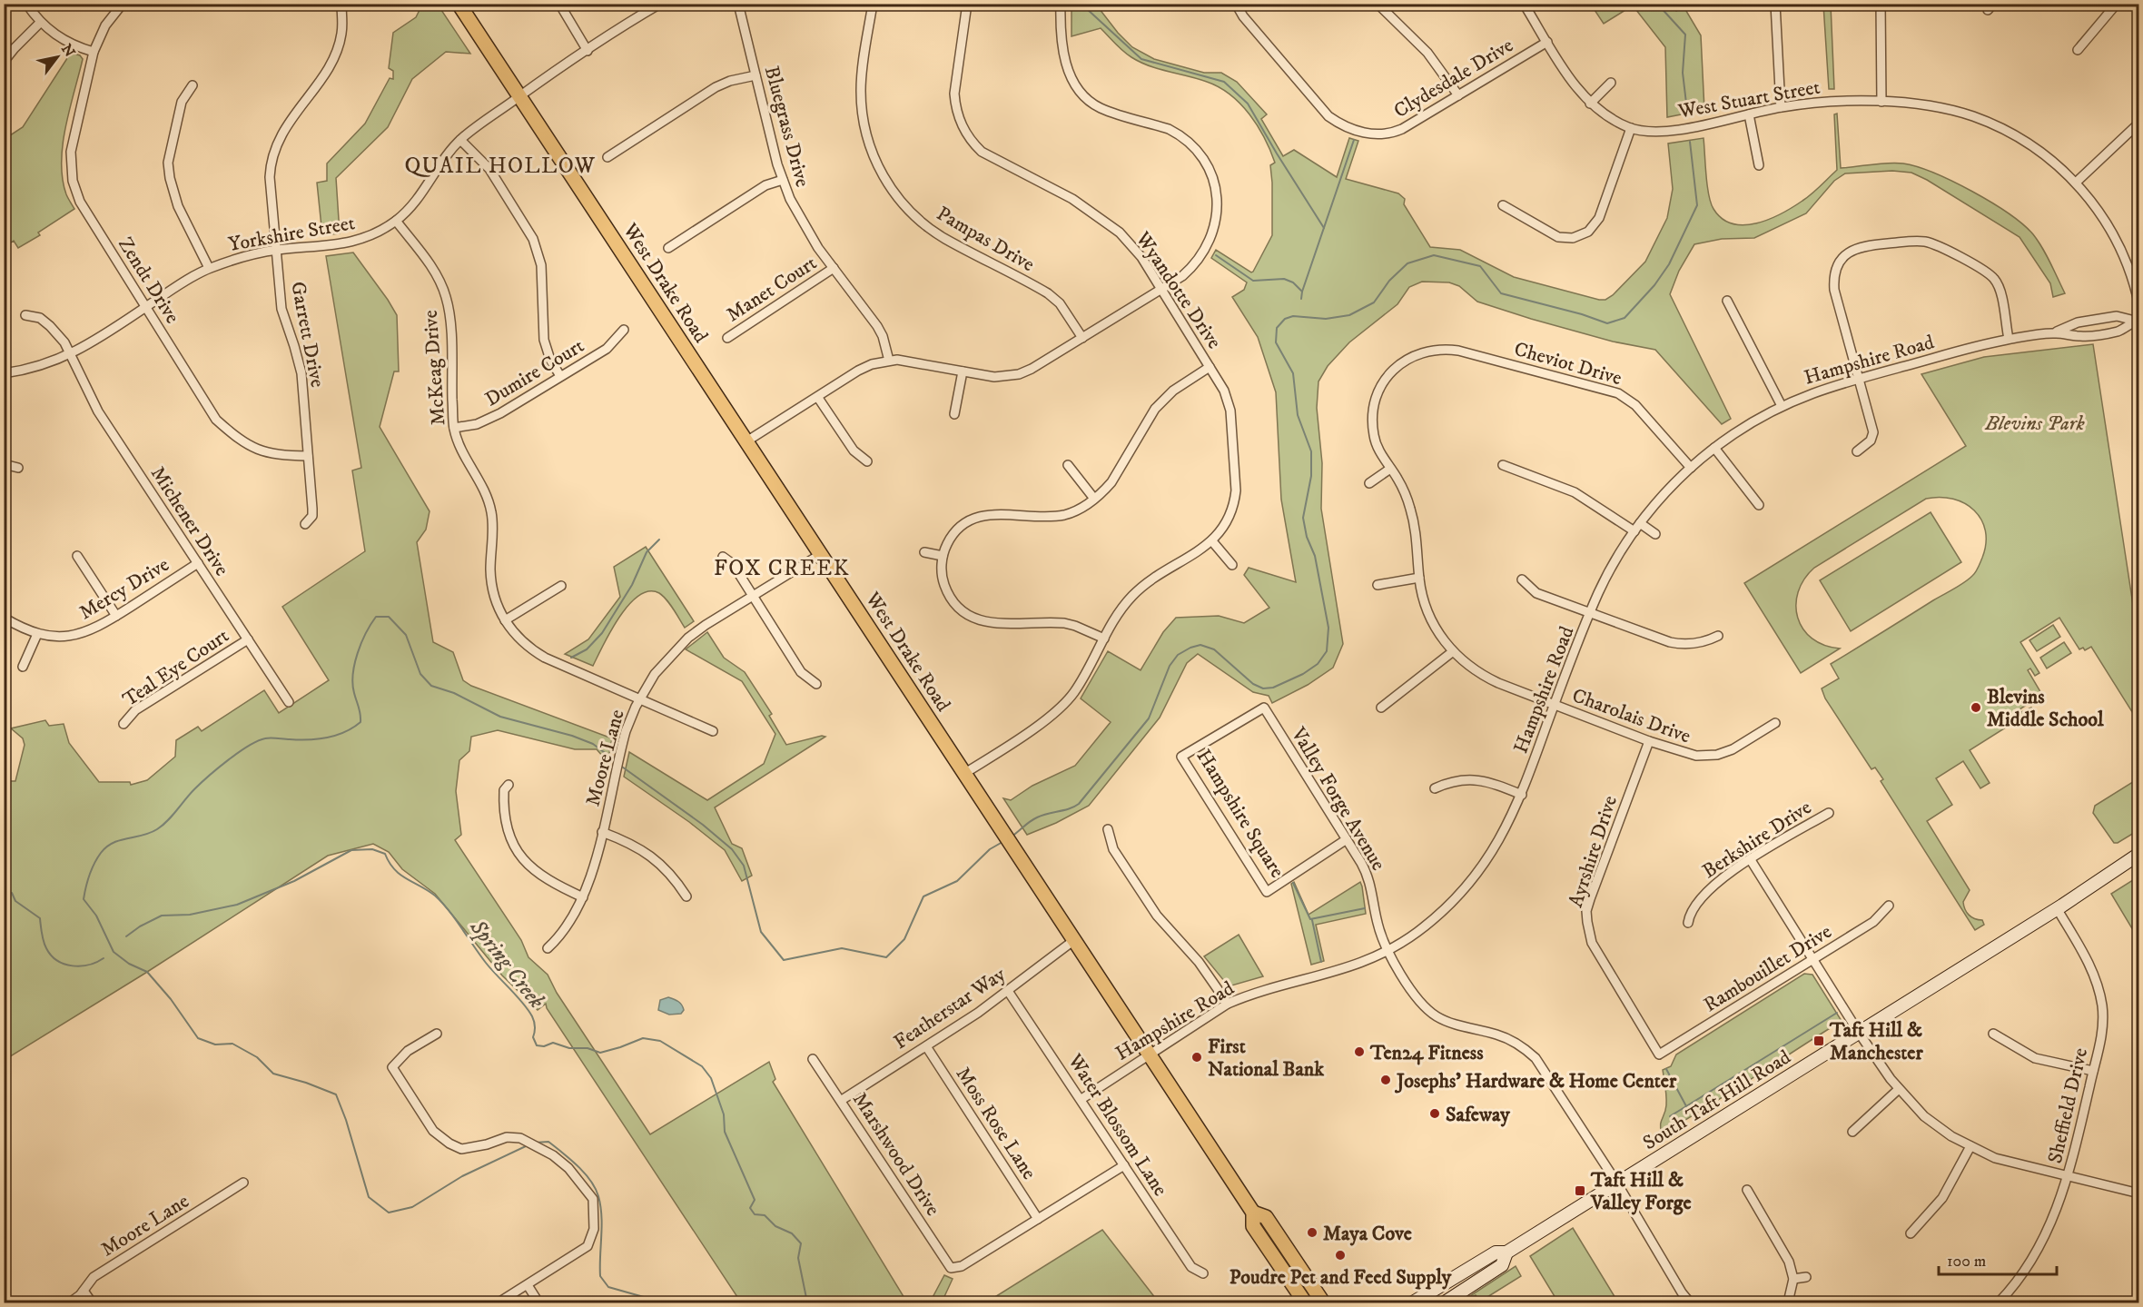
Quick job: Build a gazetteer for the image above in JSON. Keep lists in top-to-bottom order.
{
  "streets": {
    "main road": ["West Drake Road", "South Taft Hill Road"],
    "street": [
      "Clydesdale Drive",
      "West Stuart Street",
      "Bluegrass Drive",
      "Yorkshire Street",
      "Pampas Drive",
      "Zendt Drive",
      "Manet Court",
      "Wyandotte Drive",
      "Garrett Drive",
      "Hampshire Road",
      "Cheviot Drive",
      "McKeag Drive",
      "Dumire Court",
      "Michener Drive",
      "Mercy Drive",
      "Teal Eye Court",
      "Charolais Drive",
      "Moore Lane",
      "Valley Forge Avenue",
      "Hampshire Square",
      "Berkshire Drive",
      "Ayrshire Drive",
      "Rambouillet Drive",
      "Featherstar Way",
      "Sheffield Drive",
      "Moss Rose Lane",
      "Water Blossom Lane",
      "Marshwood Drive"
    ]
  },
  "crossings": [
    ["Clydesdale Drive", "West Stuart Street"],
    ["Bluegrass Drive", "Manet Court"],
    ["Yorkshire Street", "Zendt Drive"],
    ["Yorkshire Street", "West Drake Road"],
    ["Yorkshire Street", "Garrett Drive"],
    ["Yorkshire Street", "McKeag Drive"],
    ["Yorkshire Street", "Michener Drive"],
    ["Zendt Drive", "Garrett Drive"],
    ["West Drake Road", "Wyandotte Drive"],
    ["West Drake Road", "Hampshire Road"],
    ["West Drake Road", "Moore Lane"],
    ["West Drake Road", "Featherstar Way"],
    ["Hampshire Road", "Cheviot Drive"],
    ["Hampshire Road", "Charolais Drive"],
    ["Hampshire Road", "Valley Forge Avenue"],
    ["Hampshire Road", "Water Blossom Lane"],
    ["Cheviot Drive", "Charolais Drive"],
    ["McKeag Drive", "Dumire Court"],
    ["McKeag Drive", "Moore Lane"],
    ["Michener Drive", "Mercy Drive"],
    ["Michener Drive", "Teal Eye Court"],
    ["Charolais Drive", "Ayrshire Drive"],
    ["Valley Forge Avenue", "Hampshire Square"],
    ["Valley Forge Avenue", "South Taft Hill Road"],
    ["Ayrshire Drive", "Rambouillet Drive"],
    ["Featherstar Way", "Moss Rose Lane"],
    ["Featherstar Way", "Water Blossom Lane"],
    ["Featherstar Way", "Marshwood Drive"],
    ["South Taft Hill Road", "Sheffield Drive"],
    ["Moss Rose Lane", "Marshwood Drive"]
  ],
  "districts": ["QUAIL HOLLOW", "FOX CREEK"],
  "water": ["Spring Creek"],
  "parks": ["Blevins Park"],
  "places": {
    "other": [
      "Blevins Middle School",
      "Ten24 Fitness",
      "First National Bank",
      "Josephs' Hardware & Home Center",
      "Safeway",
      "Maya Cove",
      "Poudre Pet and Feed Supply"
    ],
    "transit": ["Taft Hill & Manchester", "Taft Hill & Valley Forge"]
  },
  "scale_bar": "100 m",
  "north": "top right"
}
